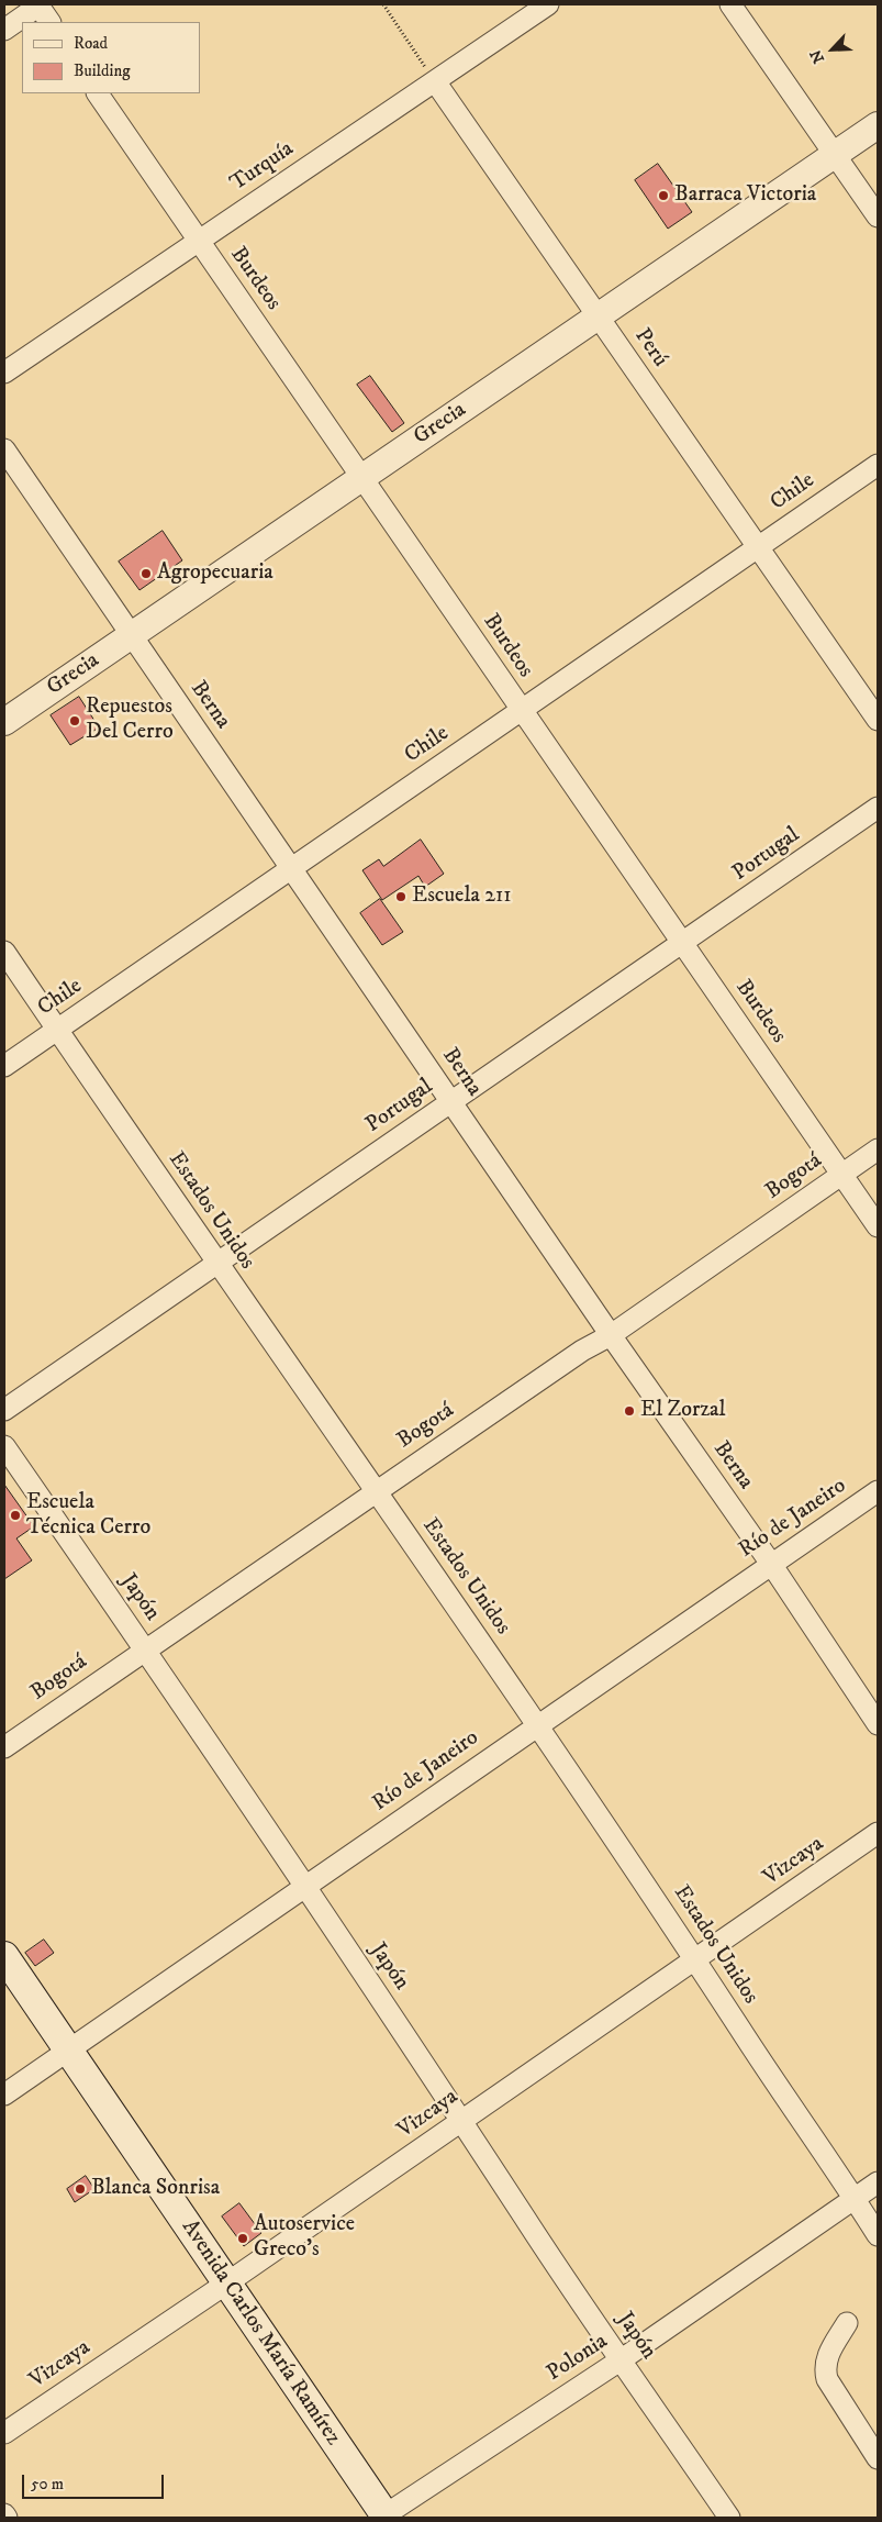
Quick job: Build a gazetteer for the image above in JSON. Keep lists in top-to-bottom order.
{
  "streets": {
    "main road": ["Avenida Carlos María Ramírez"],
    "street": [
      "Turquía",
      "Burdeos",
      "Perú",
      "Grecia",
      "Chile",
      "Berna",
      "Portugal",
      "Bogotá",
      "Estados Unidos",
      "Río de Janeiro",
      "Japón",
      "Vizcaya",
      "Polonia"
    ]
  },
  "crossings": [
    ["Turquía", "Burdeos"],
    ["Turquía", "Perú"],
    ["Burdeos", "Grecia"],
    ["Burdeos", "Chile"],
    ["Burdeos", "Portugal"],
    ["Burdeos", "Bogotá"],
    ["Perú", "Grecia"],
    ["Perú", "Chile"],
    ["Grecia", "Berna"],
    ["Chile", "Berna"],
    ["Chile", "Estados Unidos"],
    ["Berna", "Portugal"],
    ["Berna", "Bogotá"],
    ["Berna", "Río de Janeiro"],
    ["Portugal", "Estados Unidos"],
    ["Bogotá", "Estados Unidos"],
    ["Bogotá", "Japón"],
    ["Estados Unidos", "Río de Janeiro"],
    ["Estados Unidos", "Vizcaya"],
    ["Estados Unidos", "Polonia"],
    ["Río de Janeiro", "Japón"],
    ["Río de Janeiro", "Avenida Carlos María Ramírez"],
    ["Japón", "Vizcaya"],
    ["Japón", "Polonia"],
    ["Vizcaya", "Avenida Carlos María Ramírez"],
    ["Avenida Carlos María Ramírez", "Polonia"]
  ],
  "places": [
    "Barraca Victoria",
    "Agropecuaria",
    "Repuestos Del Cerro",
    "Escuela 211",
    "El Zorzal",
    "Escuela Técnica Cerro",
    "Blanca Sonrisa",
    "Autoservice Greco's"
  ],
  "legend": ["Road", "Building"],
  "scale_bar": "50 m",
  "north": "bottom left"
}
